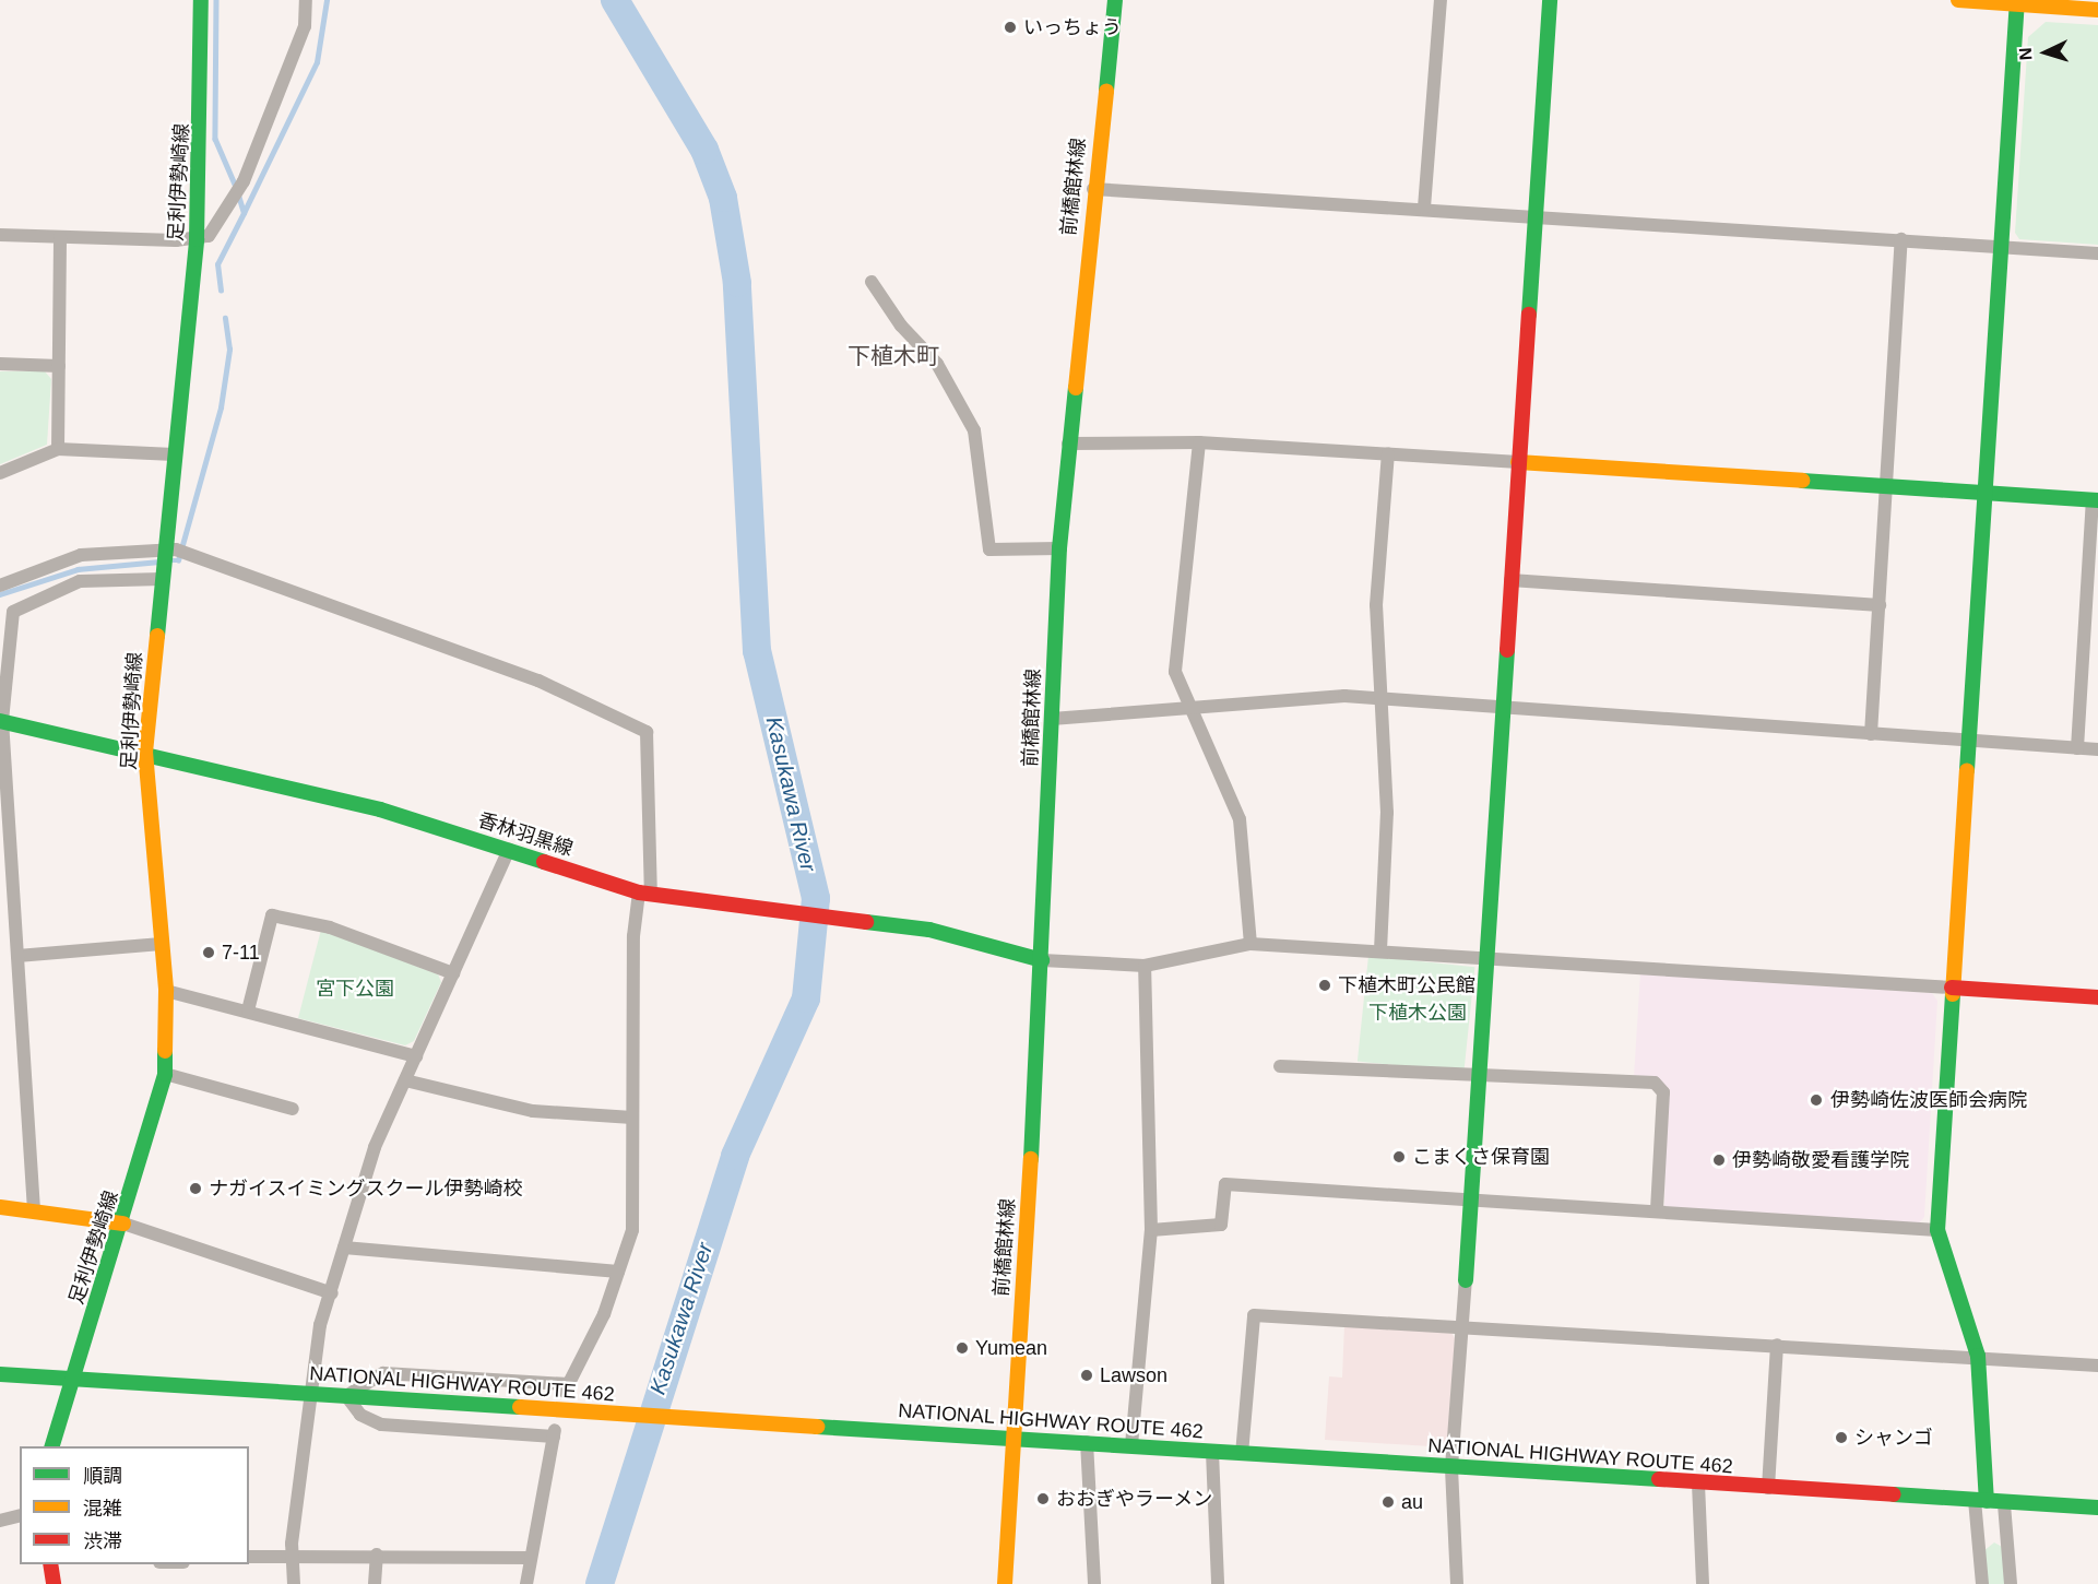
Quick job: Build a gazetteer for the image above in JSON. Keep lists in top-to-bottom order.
{
  "streets": {
    "main road": [
      "足利伊勢崎線",
      "前橋館林線",
      "香林羽黒線",
      "NATIONAL HIGHWAY ROUTE 462"
    ]
  },
  "crossings": [
    ["足利伊勢崎線", "香林羽黒線"],
    ["足利伊勢崎線", "NATIONAL HIGHWAY ROUTE 462"],
    ["前橋館林線", "香林羽黒線"],
    ["前橋館林線", "NATIONAL HIGHWAY ROUTE 462"]
  ],
  "districts": ["下植木町"],
  "water": ["Kasukawa River"],
  "parks": ["宮下公園", "下植木公園"],
  "places": [
    "いっちょう",
    "7-11",
    "下植木町公民館",
    "伊勢崎佐波医師会病院",
    "こまくさ保育園",
    "伊勢崎敬愛看護学院",
    "ナガイスイミングスクール伊勢崎校",
    "Yumean",
    "Lawson",
    "シャンゴ",
    "おおぎやラーメン",
    "au"
  ],
  "legend": ["順調", "混雑", "渋滞"],
  "north": "left"
}
